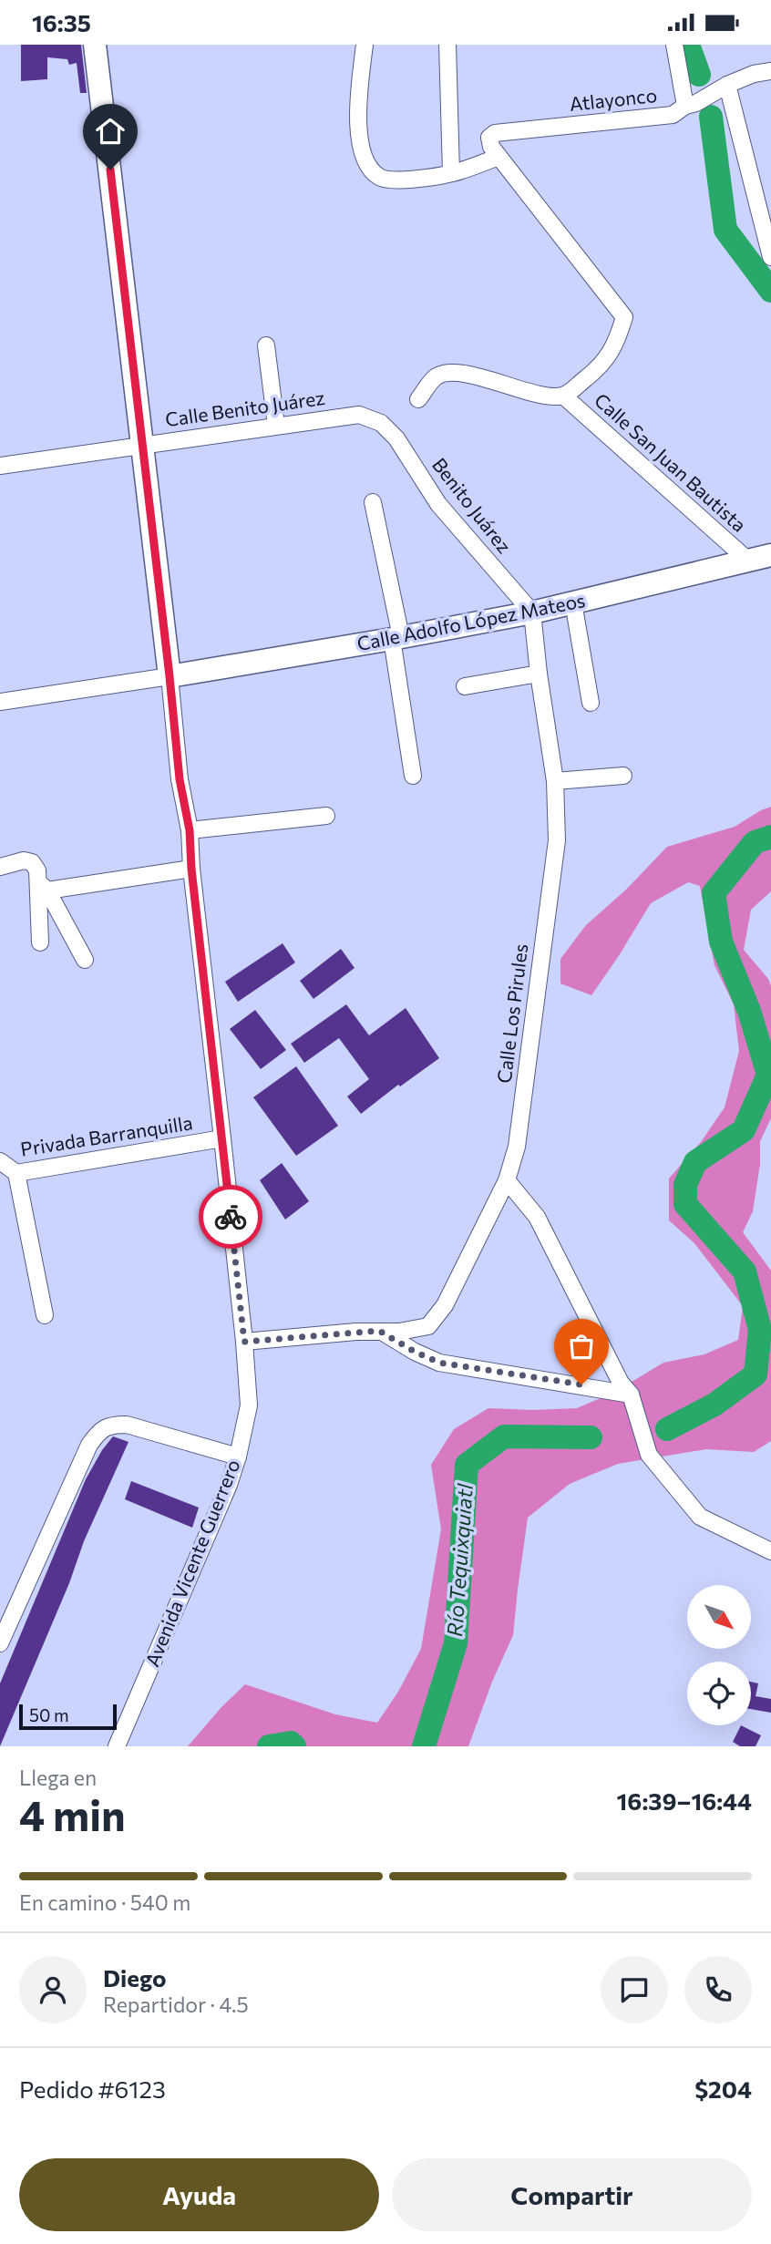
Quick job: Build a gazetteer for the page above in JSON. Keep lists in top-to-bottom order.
{
  "streets": {
    "main road": ["Calle Adolfo López Mateos", "Avenida Vicente Guerrero"],
    "street": [
      "Atlayonco",
      "Calle Benito Juárez",
      "Calle San Juan Bautista",
      "Benito Juárez",
      "Calle Los Pirules",
      "Privada Barranquilla"
    ]
  },
  "crossings": [
    ["Atlayonco", "Calle San Juan Bautista"],
    ["Calle Benito Juárez", "Benito Juárez"],
    ["Calle Benito Juárez", "Avenida Vicente Guerrero"],
    ["Calle San Juan Bautista", "Calle Adolfo López Mateos"],
    ["Benito Juárez", "Calle Adolfo López Mateos"],
    ["Benito Juárez", "Calle Los Pirules"],
    ["Calle Adolfo López Mateos", "Calle Los Pirules"],
    ["Calle Adolfo López Mateos", "Avenida Vicente Guerrero"],
    ["Calle Los Pirules", "Avenida Vicente Guerrero"],
    ["Privada Barranquilla", "Avenida Vicente Guerrero"]
  ],
  "water": ["Río Tequixquiatl"],
  "scale_bar": "50 m",
  "north": "bottom right",
  "page": {
    "status": "16:35",
    "scale": "50 m",
    "heading": ["4 min", "Llega en", "16:39–16:44"],
    "panel": [
      "Diego",
      "Repartidor · 4.5",
      "Pedido #6123",
      "$204"
    ],
    "bar": "En camino · 540 m",
    "buttons": ["Ayuda", "Compartir"]
  }
}
